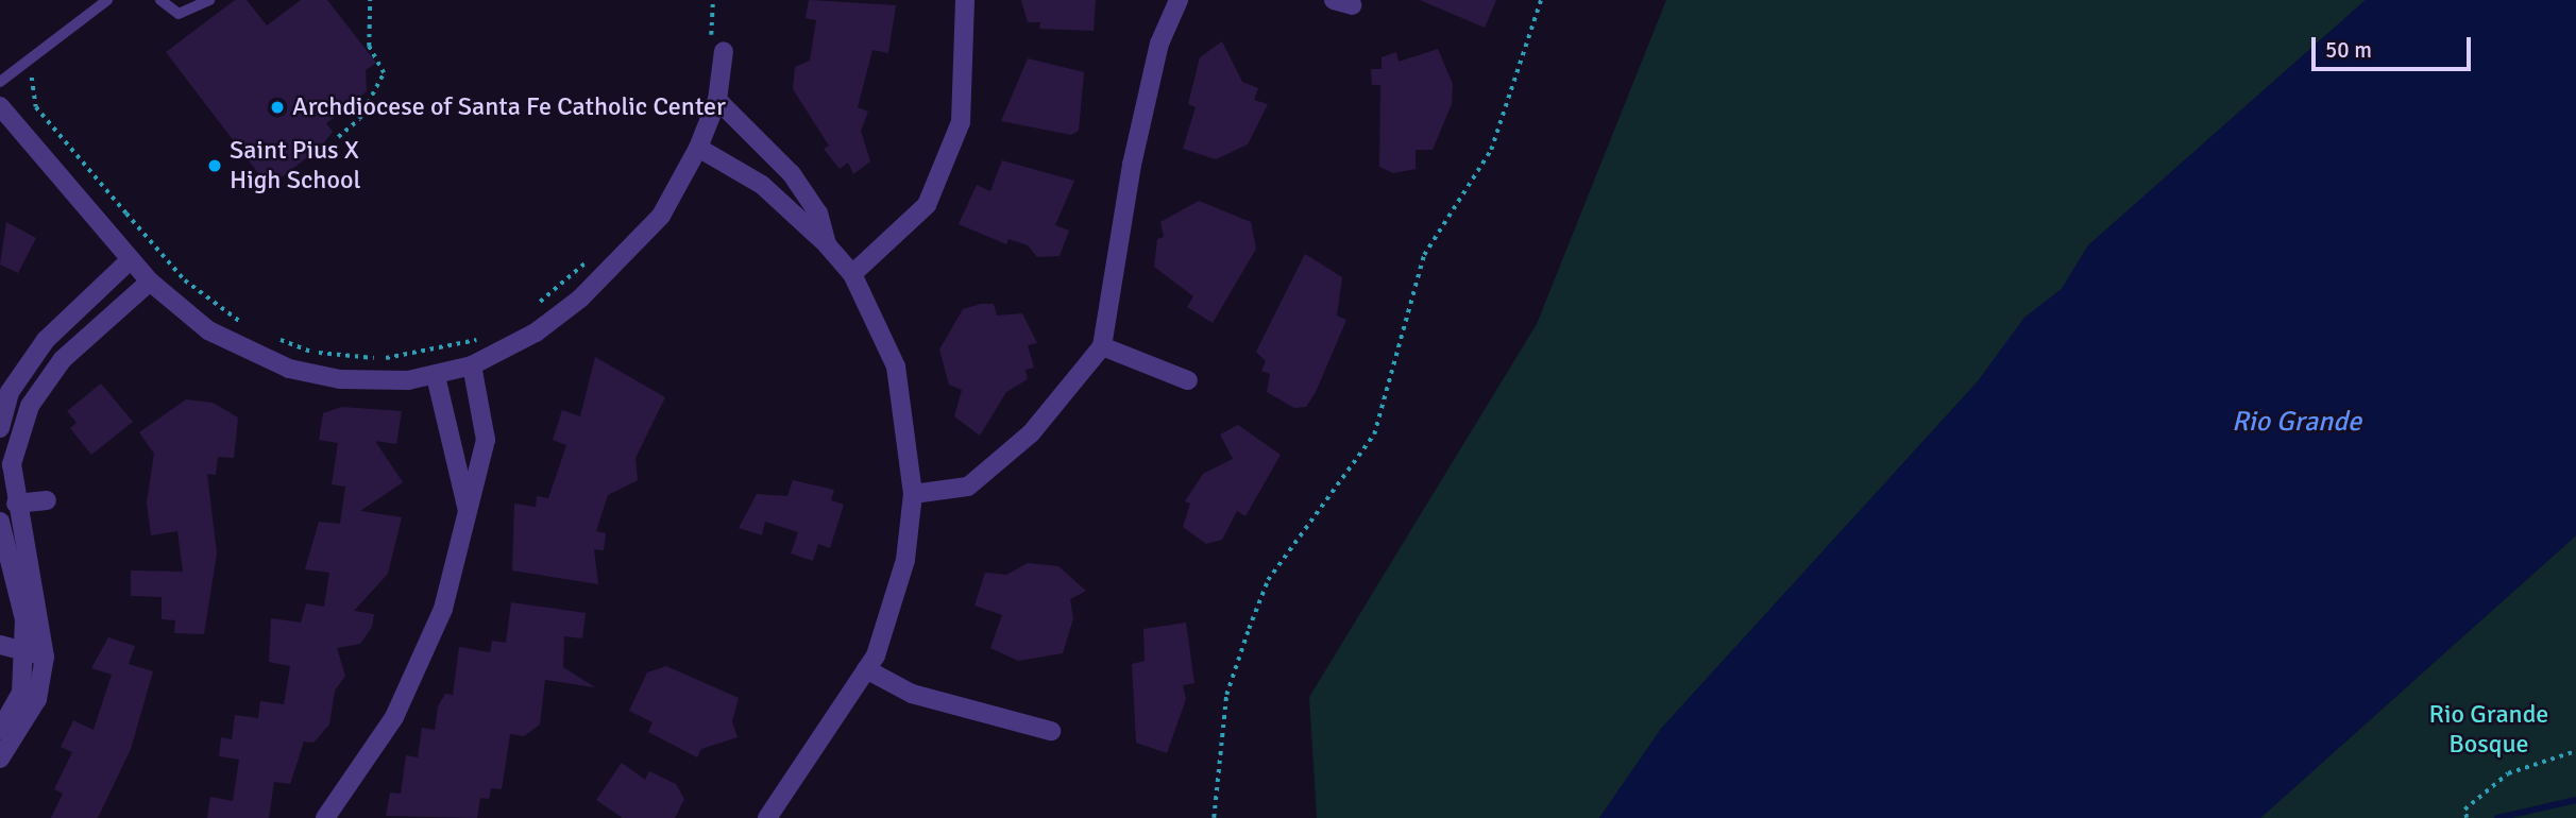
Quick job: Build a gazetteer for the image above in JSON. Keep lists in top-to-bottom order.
{
  "water": ["Rio Grande"],
  "parks": ["Rio Grande Bosque"],
  "places": ["Archdiocese of Santa Fe Catholic Center", "Saint Pius X High School"],
  "scale_bar": "50 m"
}
